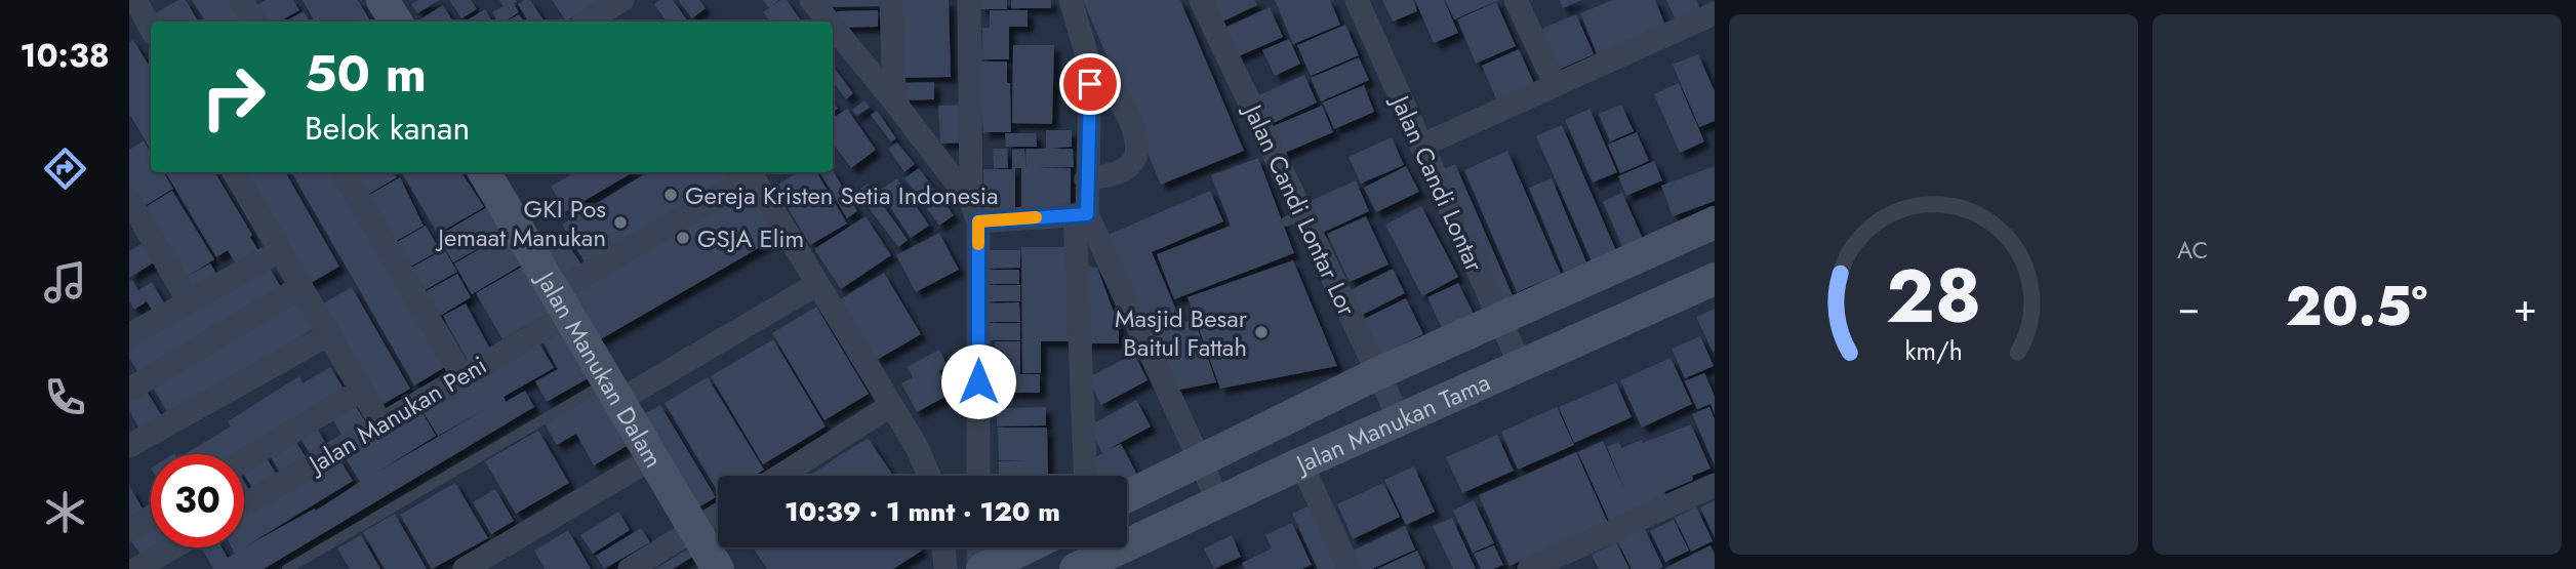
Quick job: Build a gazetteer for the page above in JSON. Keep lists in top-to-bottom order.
{
  "streets": {
    "street": [
      "Jalan Candi Lontar",
      "Jalan Candi Lontar Lor",
      "Jalan Manukan Dalam",
      "Jalan Manukan Peni",
      "Jalan Manukan Tama"
    ]
  },
  "crossings": [
    ["Jalan Candi Lontar", "Jalan Manukan Tama"],
    ["Jalan Candi Lontar Lor", "Jalan Manukan Tama"],
    ["Jalan Manukan Dalam", "Jalan Manukan Peni"]
  ],
  "places": [
    "Gereja Kristen Setia Indonesia",
    "GKI Pos Jemaat Manukan",
    "GSJA Elim",
    "Masjid Besar Baitul Fattah"
  ],
  "page": {
    "tabs": "10:38",
    "tile": "AC",
    "turn": ["50 m", "Belok kanan"],
    "heat": ["−", "20.5°", "+"],
    "limit": "30",
    "trip": "10:39 · 1 mnt · 120 m",
    "gauge": ["28", "km/h"]
  }
}
